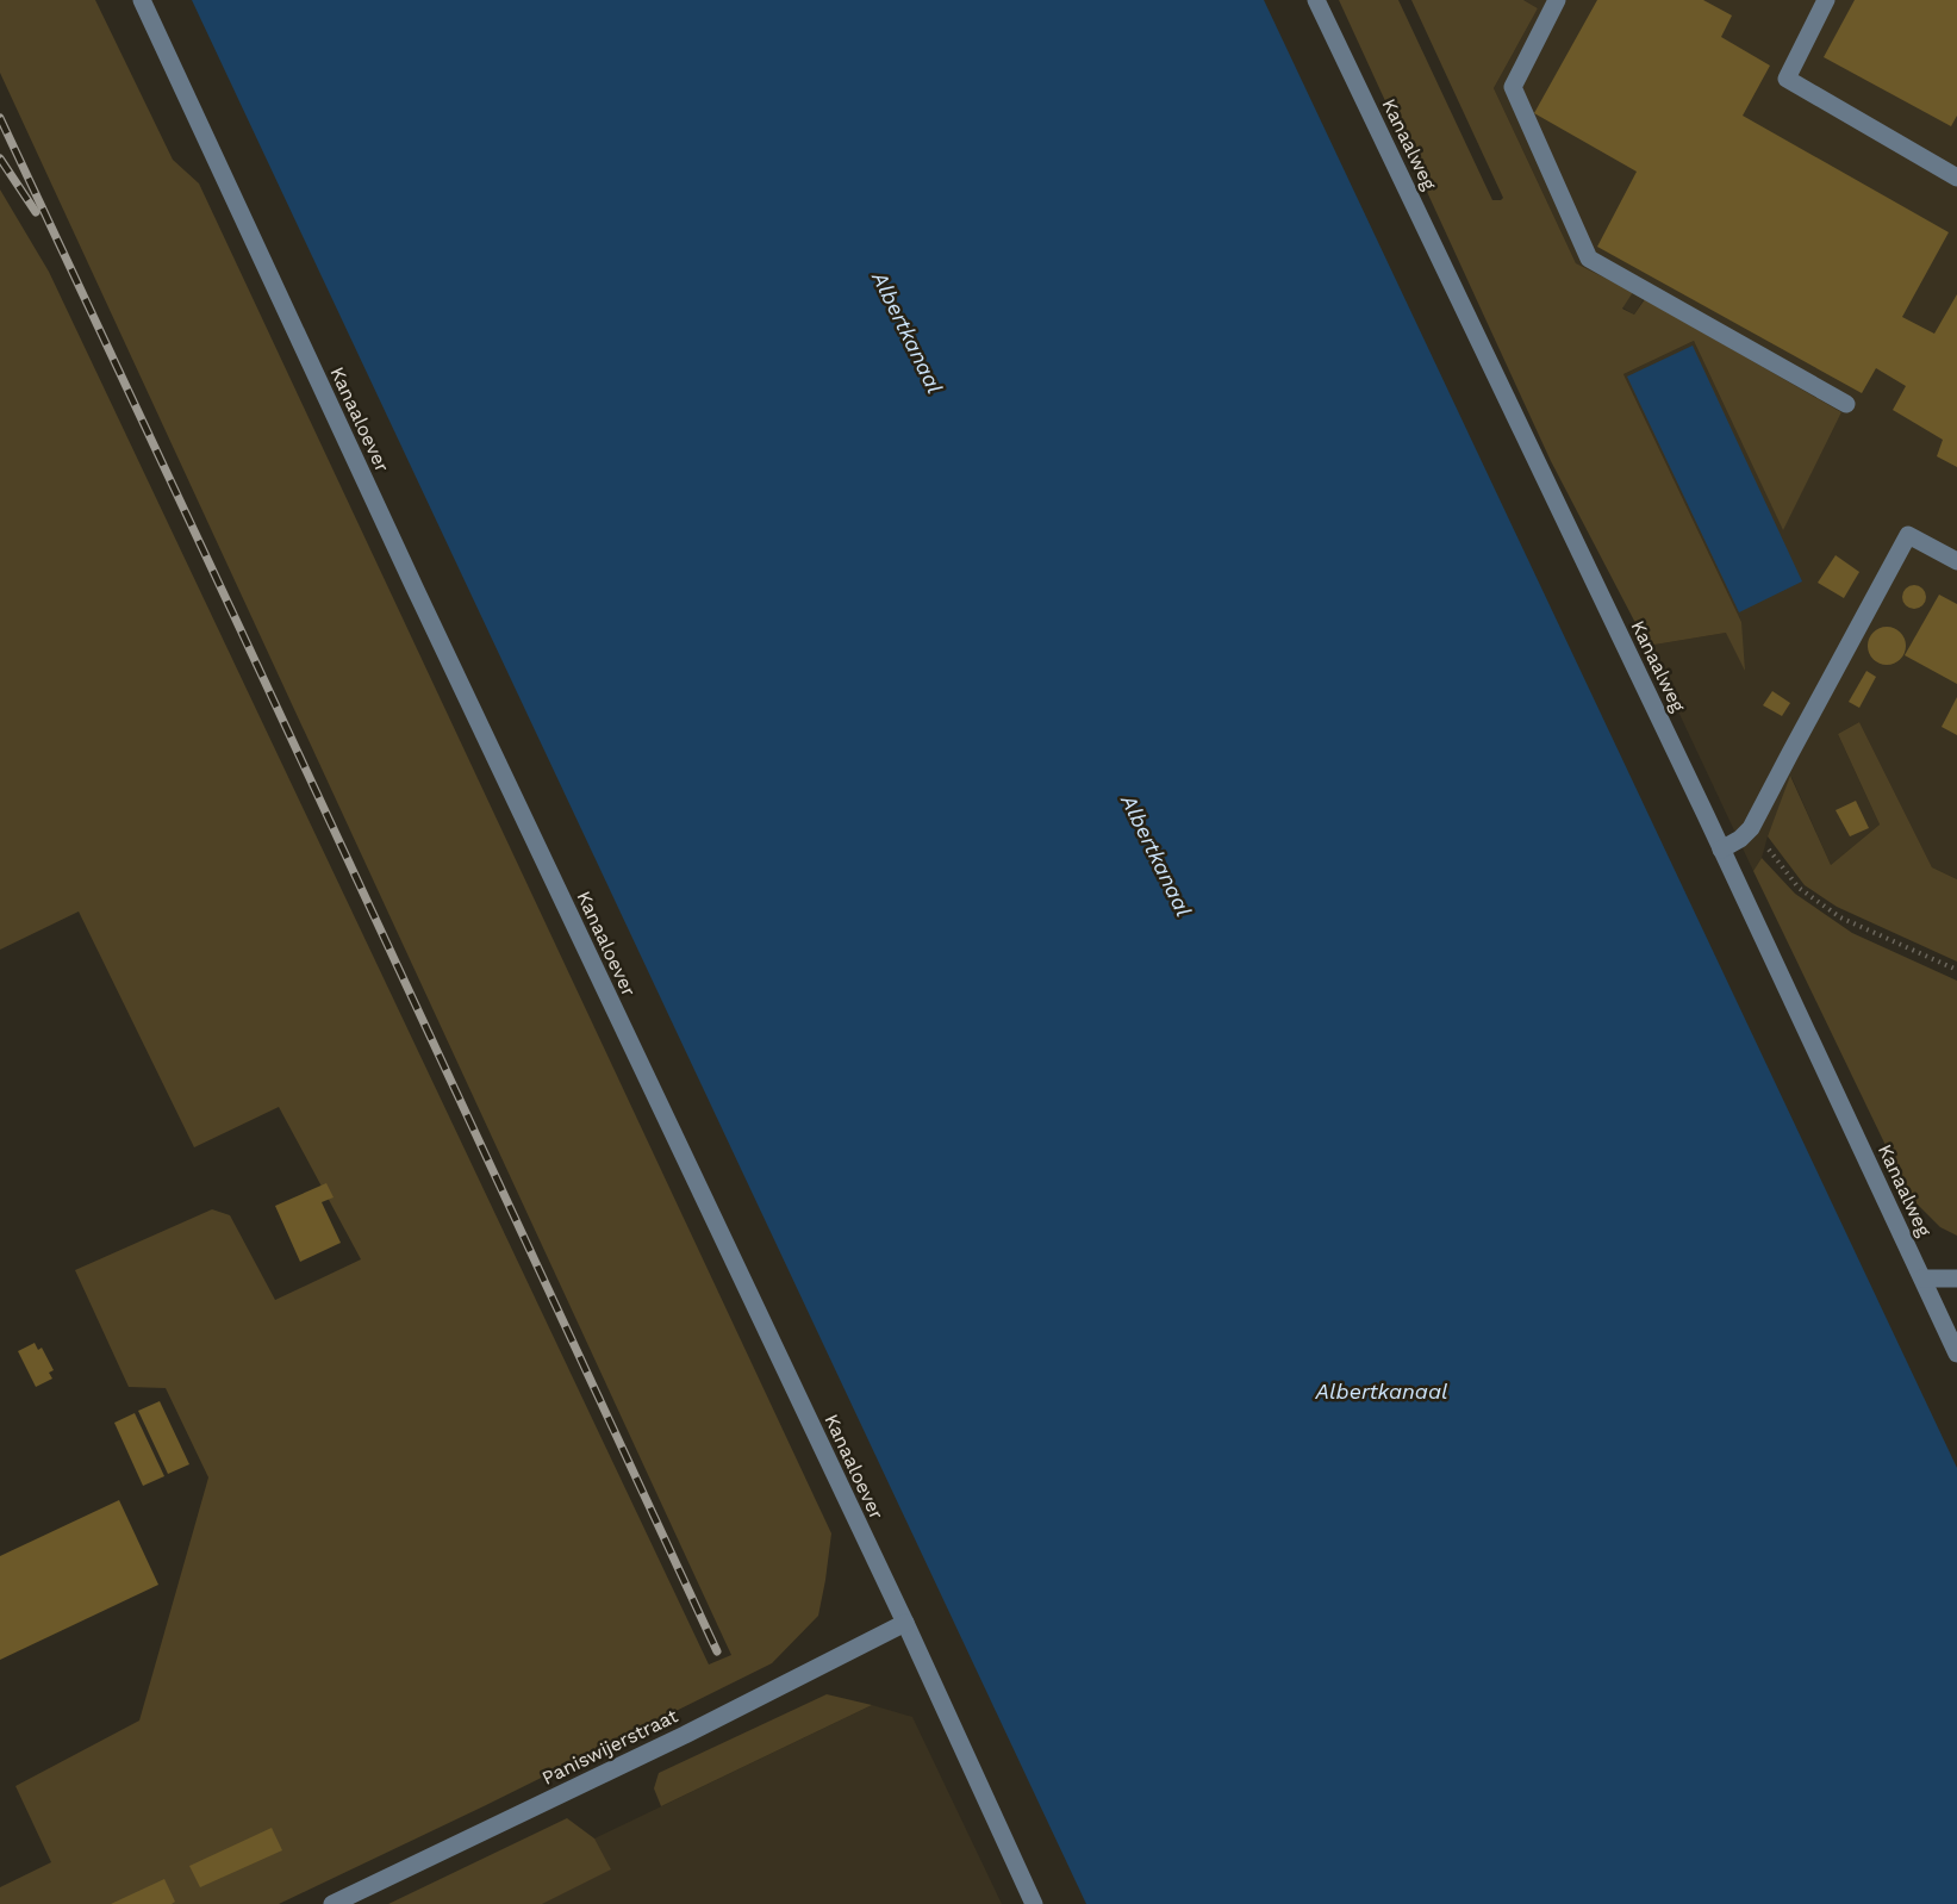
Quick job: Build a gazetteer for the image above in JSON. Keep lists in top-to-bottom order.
{
  "streets": {
    "street": ["Kanaalweg", "Kanaaloever", "Paniswijerstraat"]
  },
  "crossings": [
    ["Kanaaloever", "Paniswijerstraat"]
  ],
  "water": ["Albertkanaal"]
}
